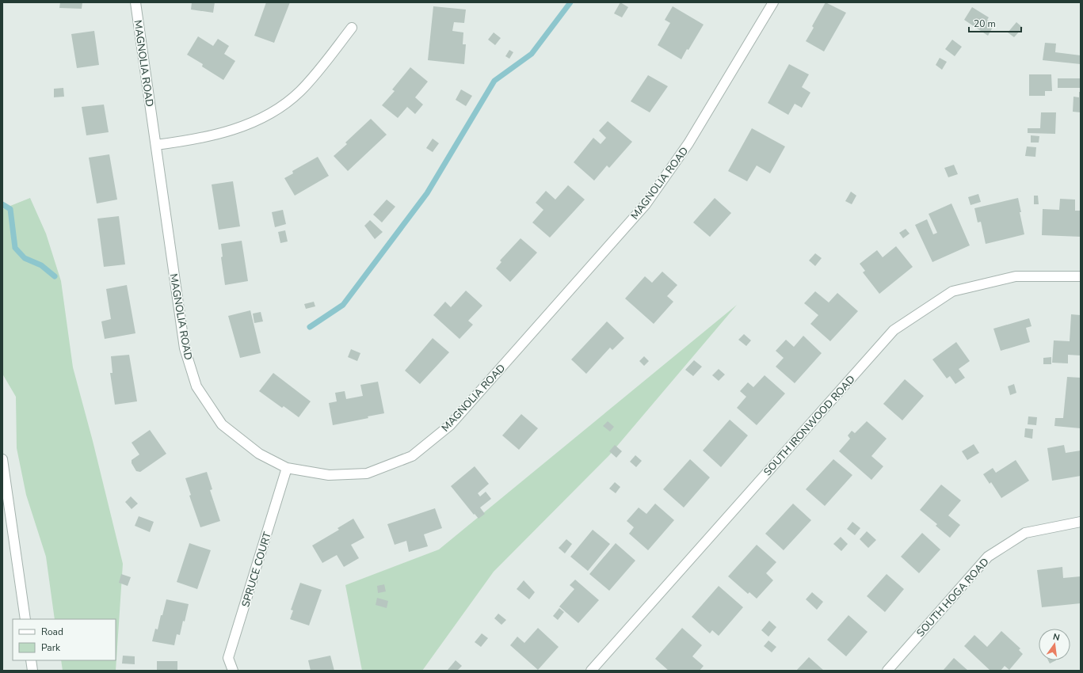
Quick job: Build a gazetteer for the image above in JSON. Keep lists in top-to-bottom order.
{
  "streets": {
    "street": [
      "MAGNOLIA ROAD",
      "SOUTH IRONWOOD ROAD",
      "SPRUCE COURT",
      "SOUTH HOGA ROAD"
    ]
  },
  "crossings": [
    ["MAGNOLIA ROAD", "SPRUCE COURT"]
  ],
  "legend": ["Road", "Park"],
  "scale_bar": "20 m",
  "north": "top"
}
